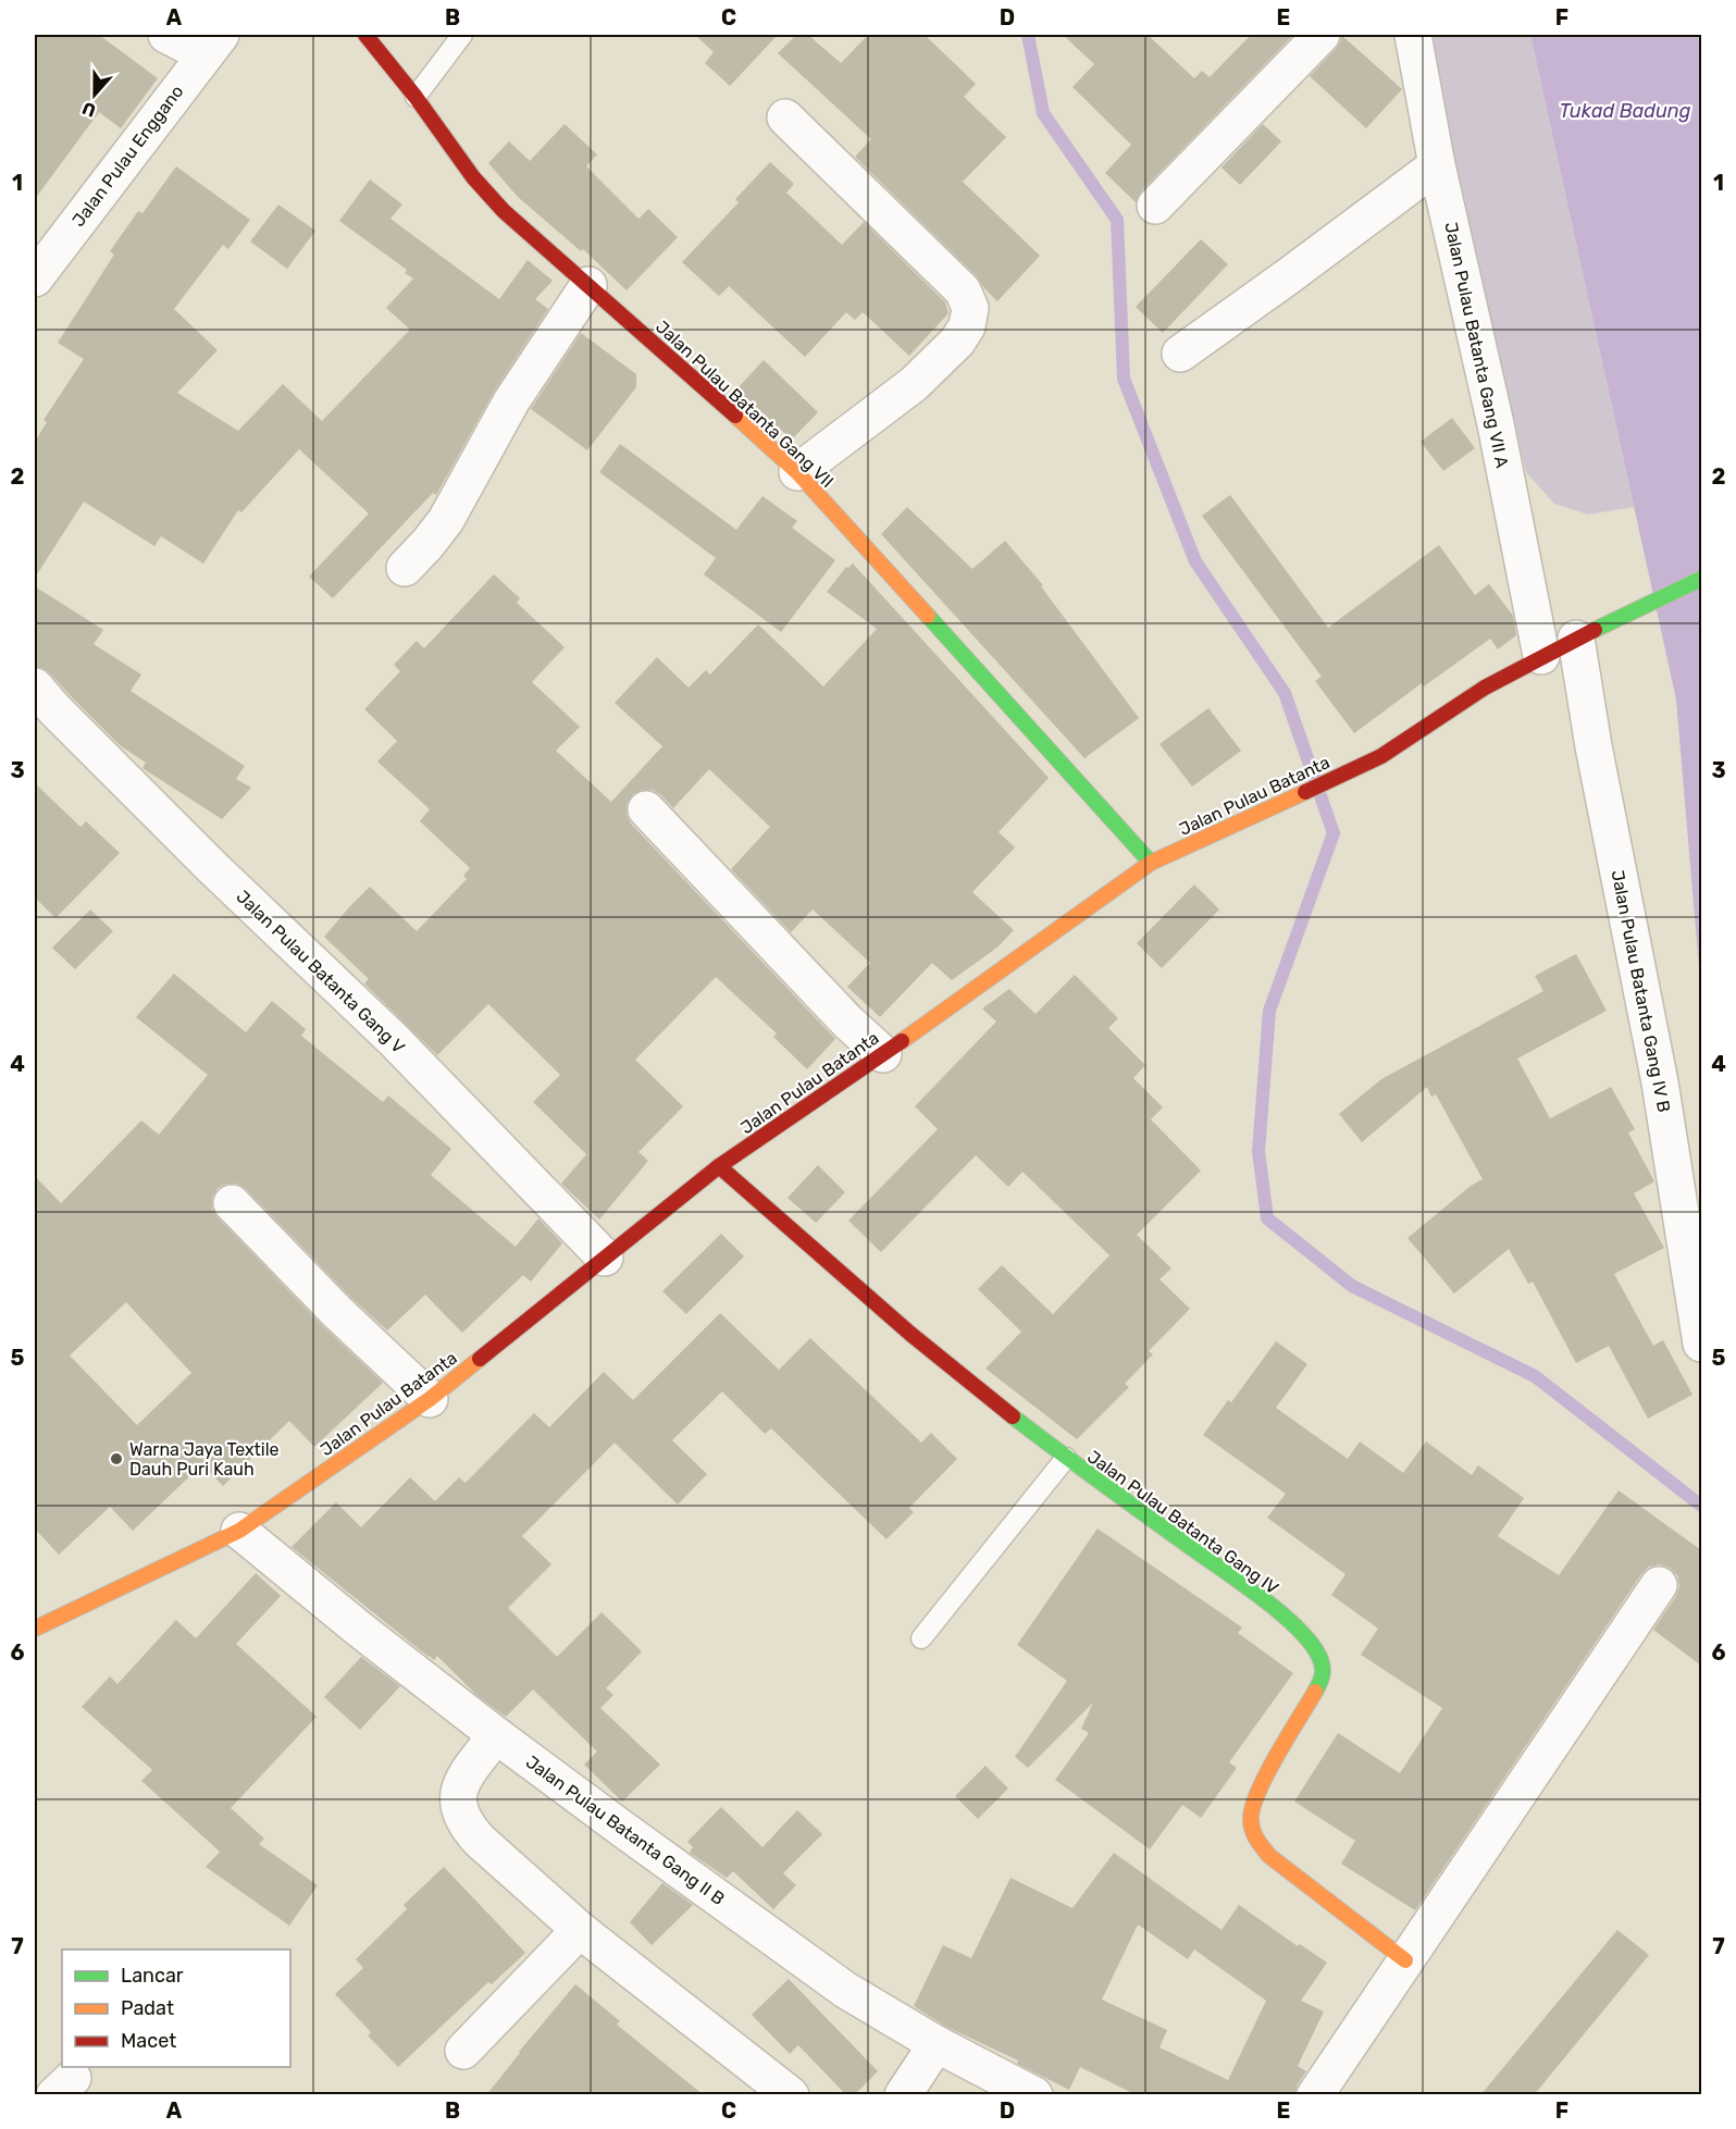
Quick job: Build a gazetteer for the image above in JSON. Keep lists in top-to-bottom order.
{
  "streets": {
    "street": [
      "Jalan Pulau Enggano",
      "Jalan Pulau Batanta Gang VII A",
      "Jalan Pulau Batanta Gang VII",
      "Jalan Pulau Batanta",
      "Jalan Pulau Batanta Gang V",
      "Jalan Pulau Batanta Gang IV B",
      "Jalan Pulau Batanta Gang IV",
      "Jalan Pulau Batanta Gang II B"
    ]
  },
  "crossings": [
    ["Jalan Pulau Batanta Gang VII A", "Jalan Pulau Batanta"],
    ["Jalan Pulau Batanta Gang VII", "Jalan Pulau Batanta"],
    ["Jalan Pulau Batanta", "Jalan Pulau Batanta Gang V"],
    ["Jalan Pulau Batanta", "Jalan Pulau Batanta Gang IV B"],
    ["Jalan Pulau Batanta", "Jalan Pulau Batanta Gang IV"],
    ["Jalan Pulau Batanta", "Jalan Pulau Batanta Gang II B"]
  ],
  "water": ["Tukad Badung"],
  "places": ["Warna Jaya Textile Dauh Puri Kauh"],
  "legend": ["Lancar", "Padat", "Macet"],
  "north": "bottom",
  "grid": {
    "columns": [
      "A",
      "B",
      "C",
      "D",
      "E",
      "F"
    ],
    "rows": [
      "1",
      "2",
      "3",
      "4",
      "5",
      "6",
      "7"
    ]
  }
}
